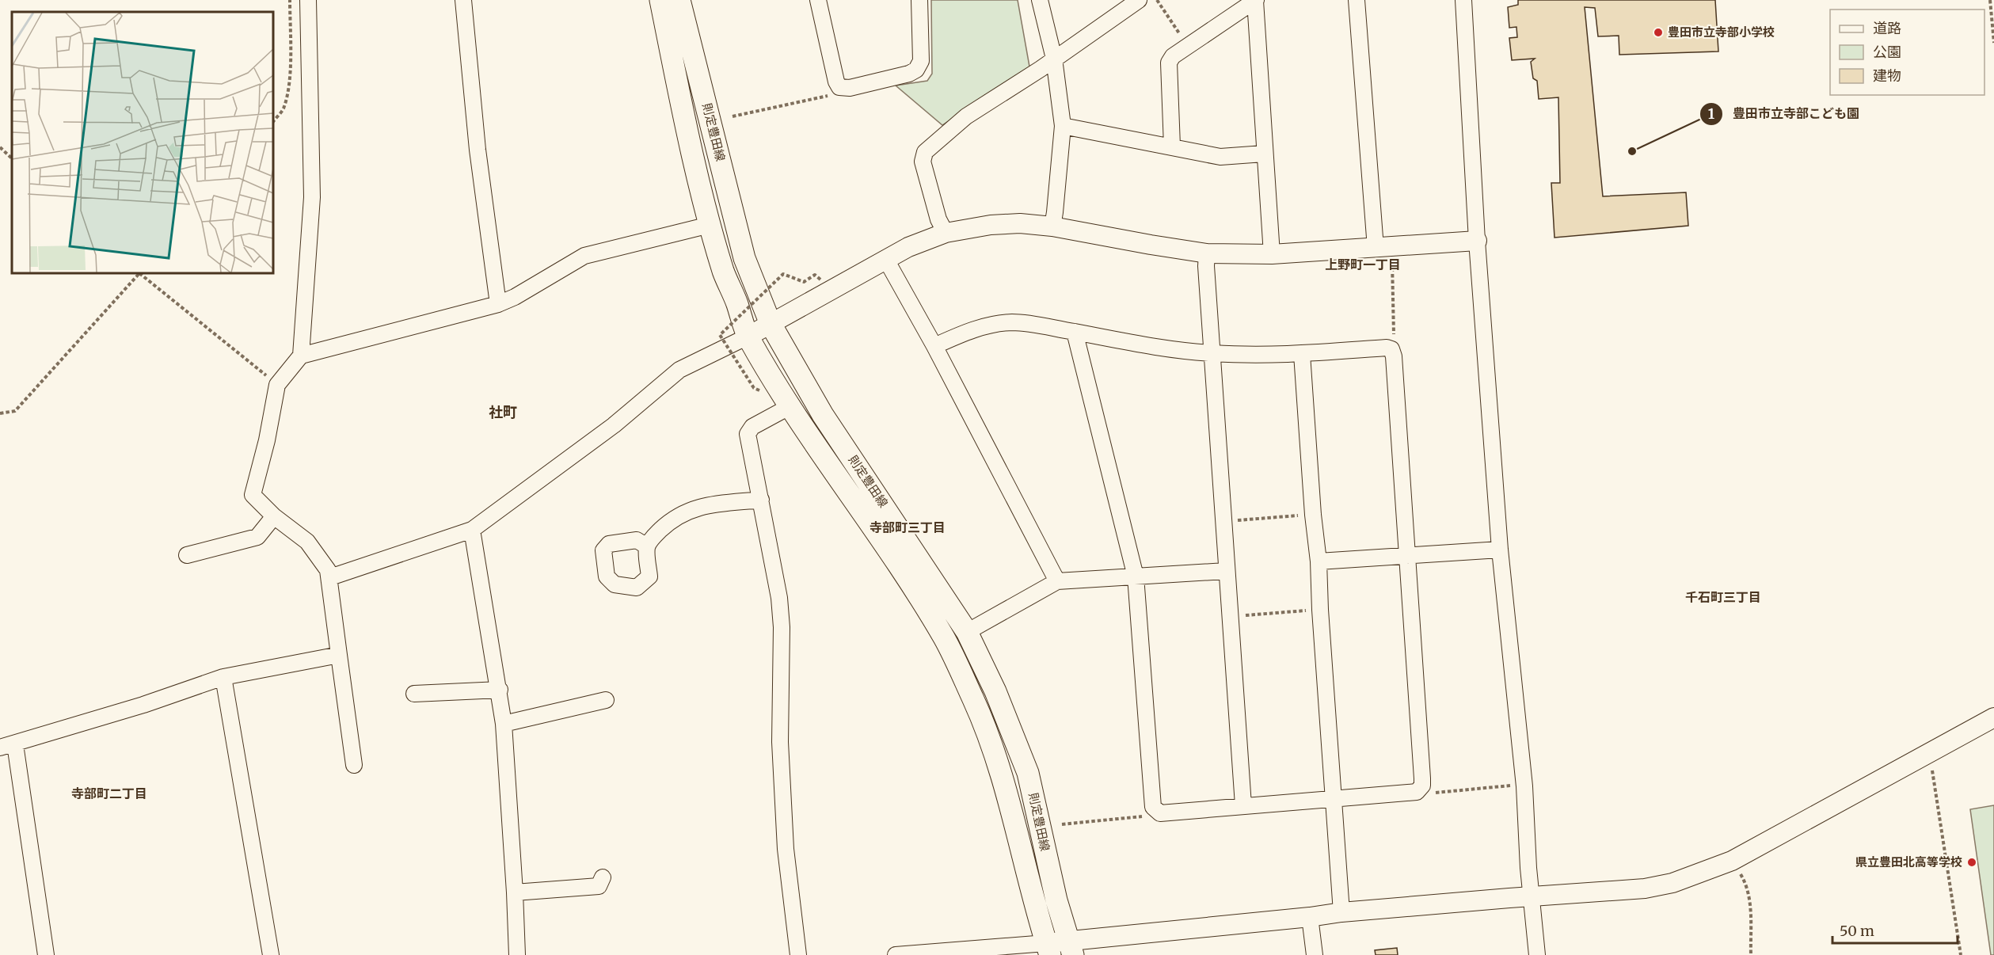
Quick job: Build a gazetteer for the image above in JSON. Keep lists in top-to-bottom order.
{
  "streets": {
    "main road": ["則定豊田線"]
  },
  "districts": [
    "上野町一丁目",
    "社町",
    "寺部町三丁目",
    "千石町三丁目",
    "寺部町二丁目"
  ],
  "places": ["豊田市立寺部小学校", "豊田市立寺部こども園", "県立豊田北高等学校"],
  "legend": ["道路", "公園", "建物"],
  "scale_bar": "50 m"
}
